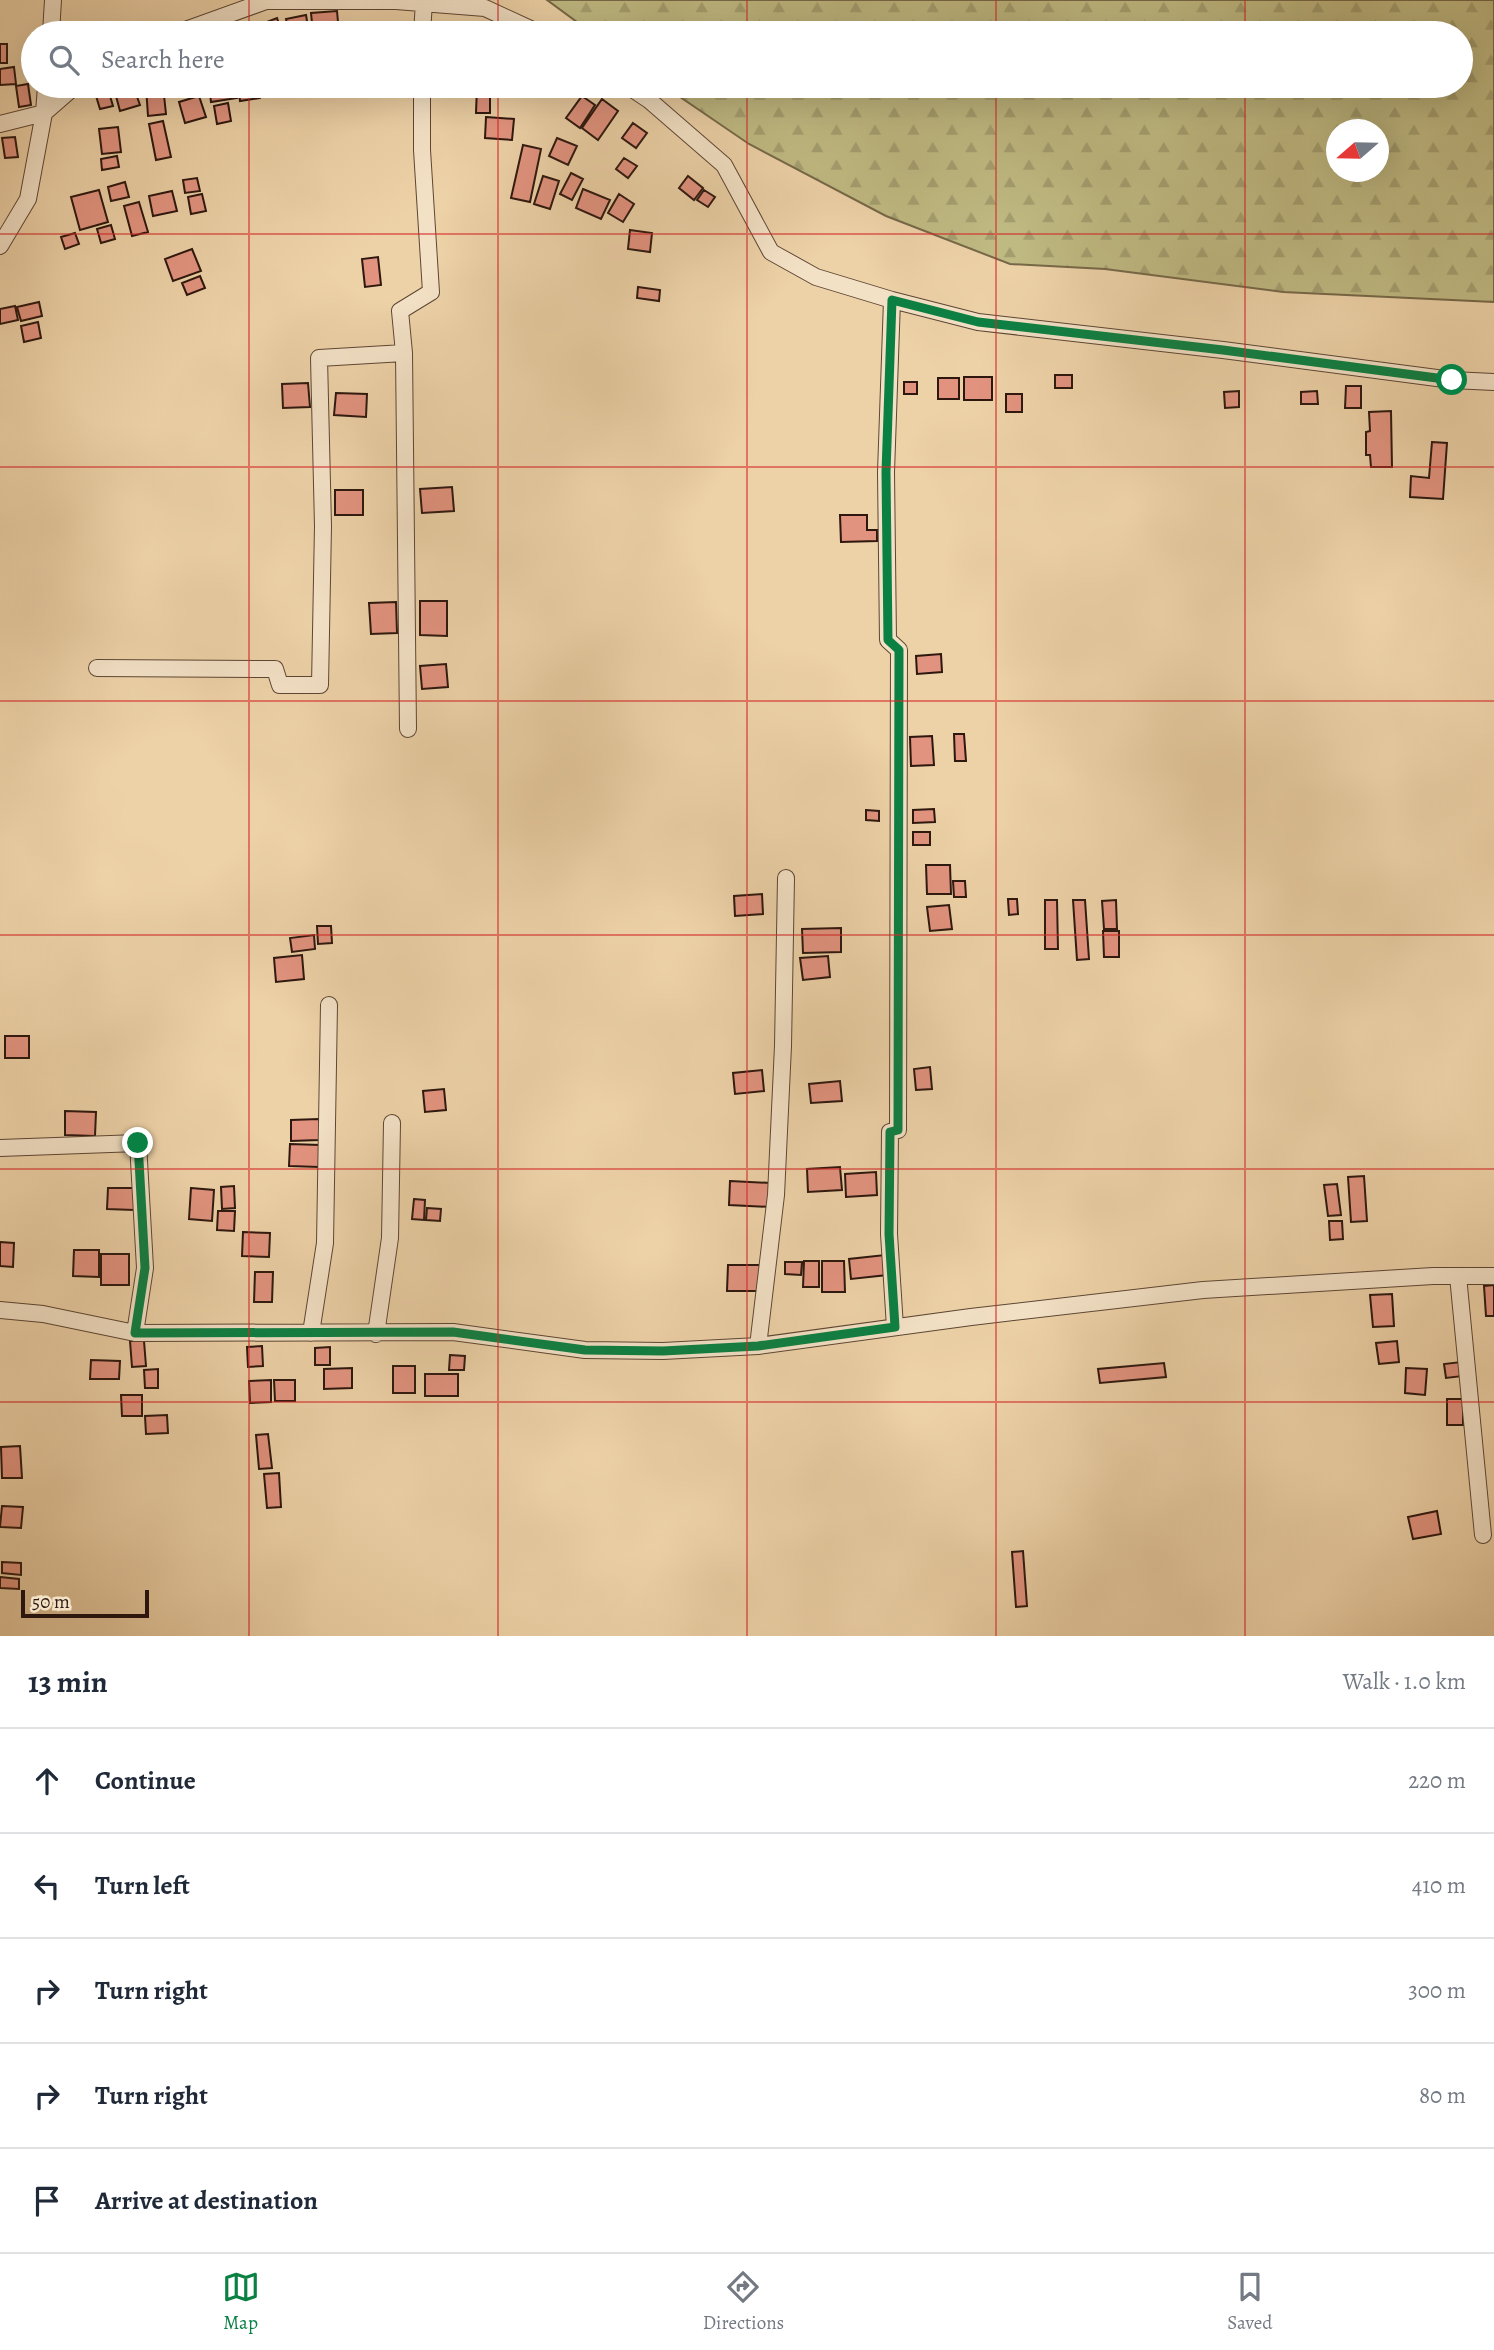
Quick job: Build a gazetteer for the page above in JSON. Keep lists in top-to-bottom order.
{
  "scale_bar": "50 m",
  "north": "left",
  "page": {
    "search": "Search here",
    "scale": "50 m",
    "heading": ["13 min", "Walk · 1.0 km"],
    "list": [
      ["Continue", "220 m"],
      ["Turn left", "410 m"],
      ["Turn right", "300 m"],
      ["Turn right", "80 m"],
      "Arrive at destination"
    ],
    "nav": ["Map", "Directions", "Saved"]
  }
}
